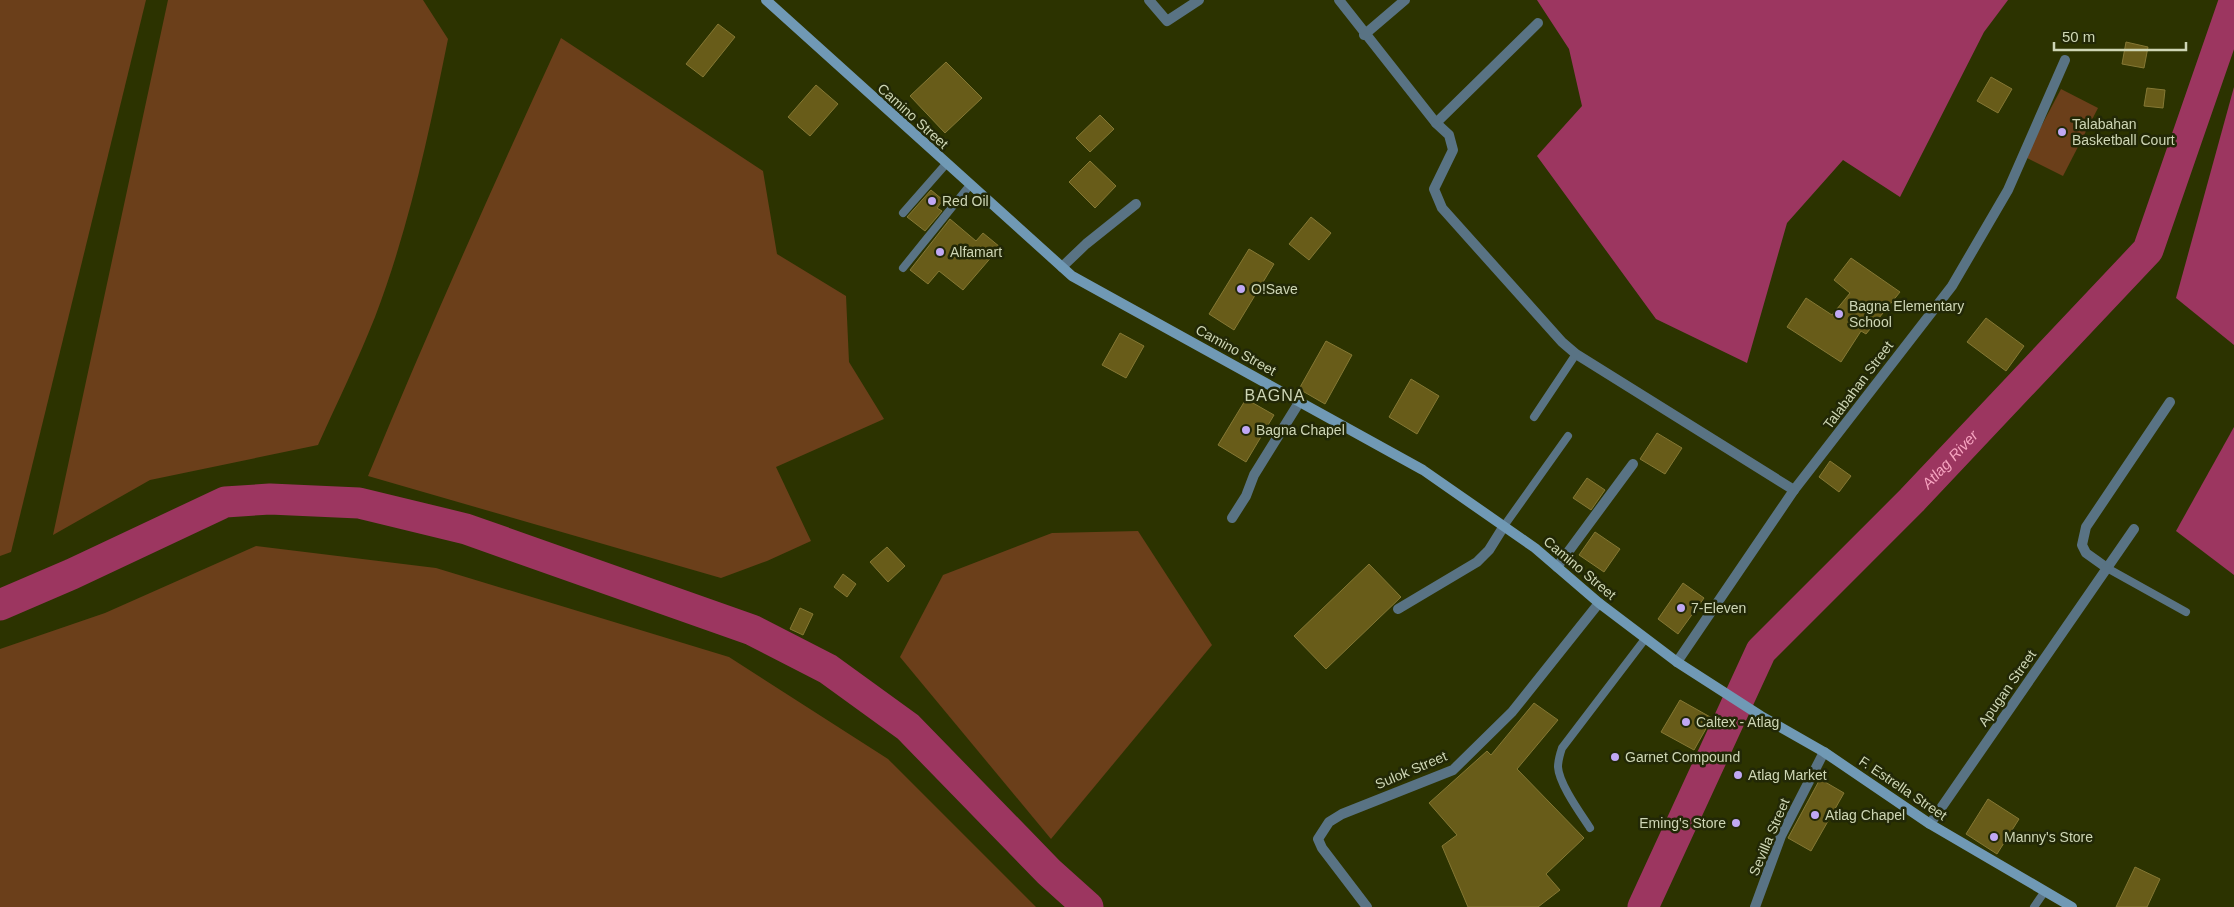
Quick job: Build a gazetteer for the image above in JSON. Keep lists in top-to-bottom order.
{
  "streets": {
    "main road": ["Camino Street", "F. Estrella Street"],
    "street": [
      "Talabahan Street",
      "Apugan Street",
      "Sulok Street",
      "Sevilla Street"
    ]
  },
  "crossings": [
    ["Camino Street", "Talabahan Street"],
    ["Camino Street", "Sulok Street"],
    ["Camino Street", "F. Estrella Street"],
    ["Apugan Street", "F. Estrella Street"],
    ["F. Estrella Street", "Sevilla Street"]
  ],
  "districts": ["BAGNA"],
  "water": ["Atlag River"],
  "places": [
    "Talabahan Basketball Court",
    "Red Oil",
    "Alfamart",
    "O!Save",
    "Bagna Elementary School",
    "Bagna Chapel",
    "7-Eleven",
    "Caltex - Atlag",
    "Garnet Compound",
    "Atlag Market",
    "Atlag Chapel",
    "Eming's Store",
    "Manny's Store"
  ],
  "scale_bar": "50 m"
}
